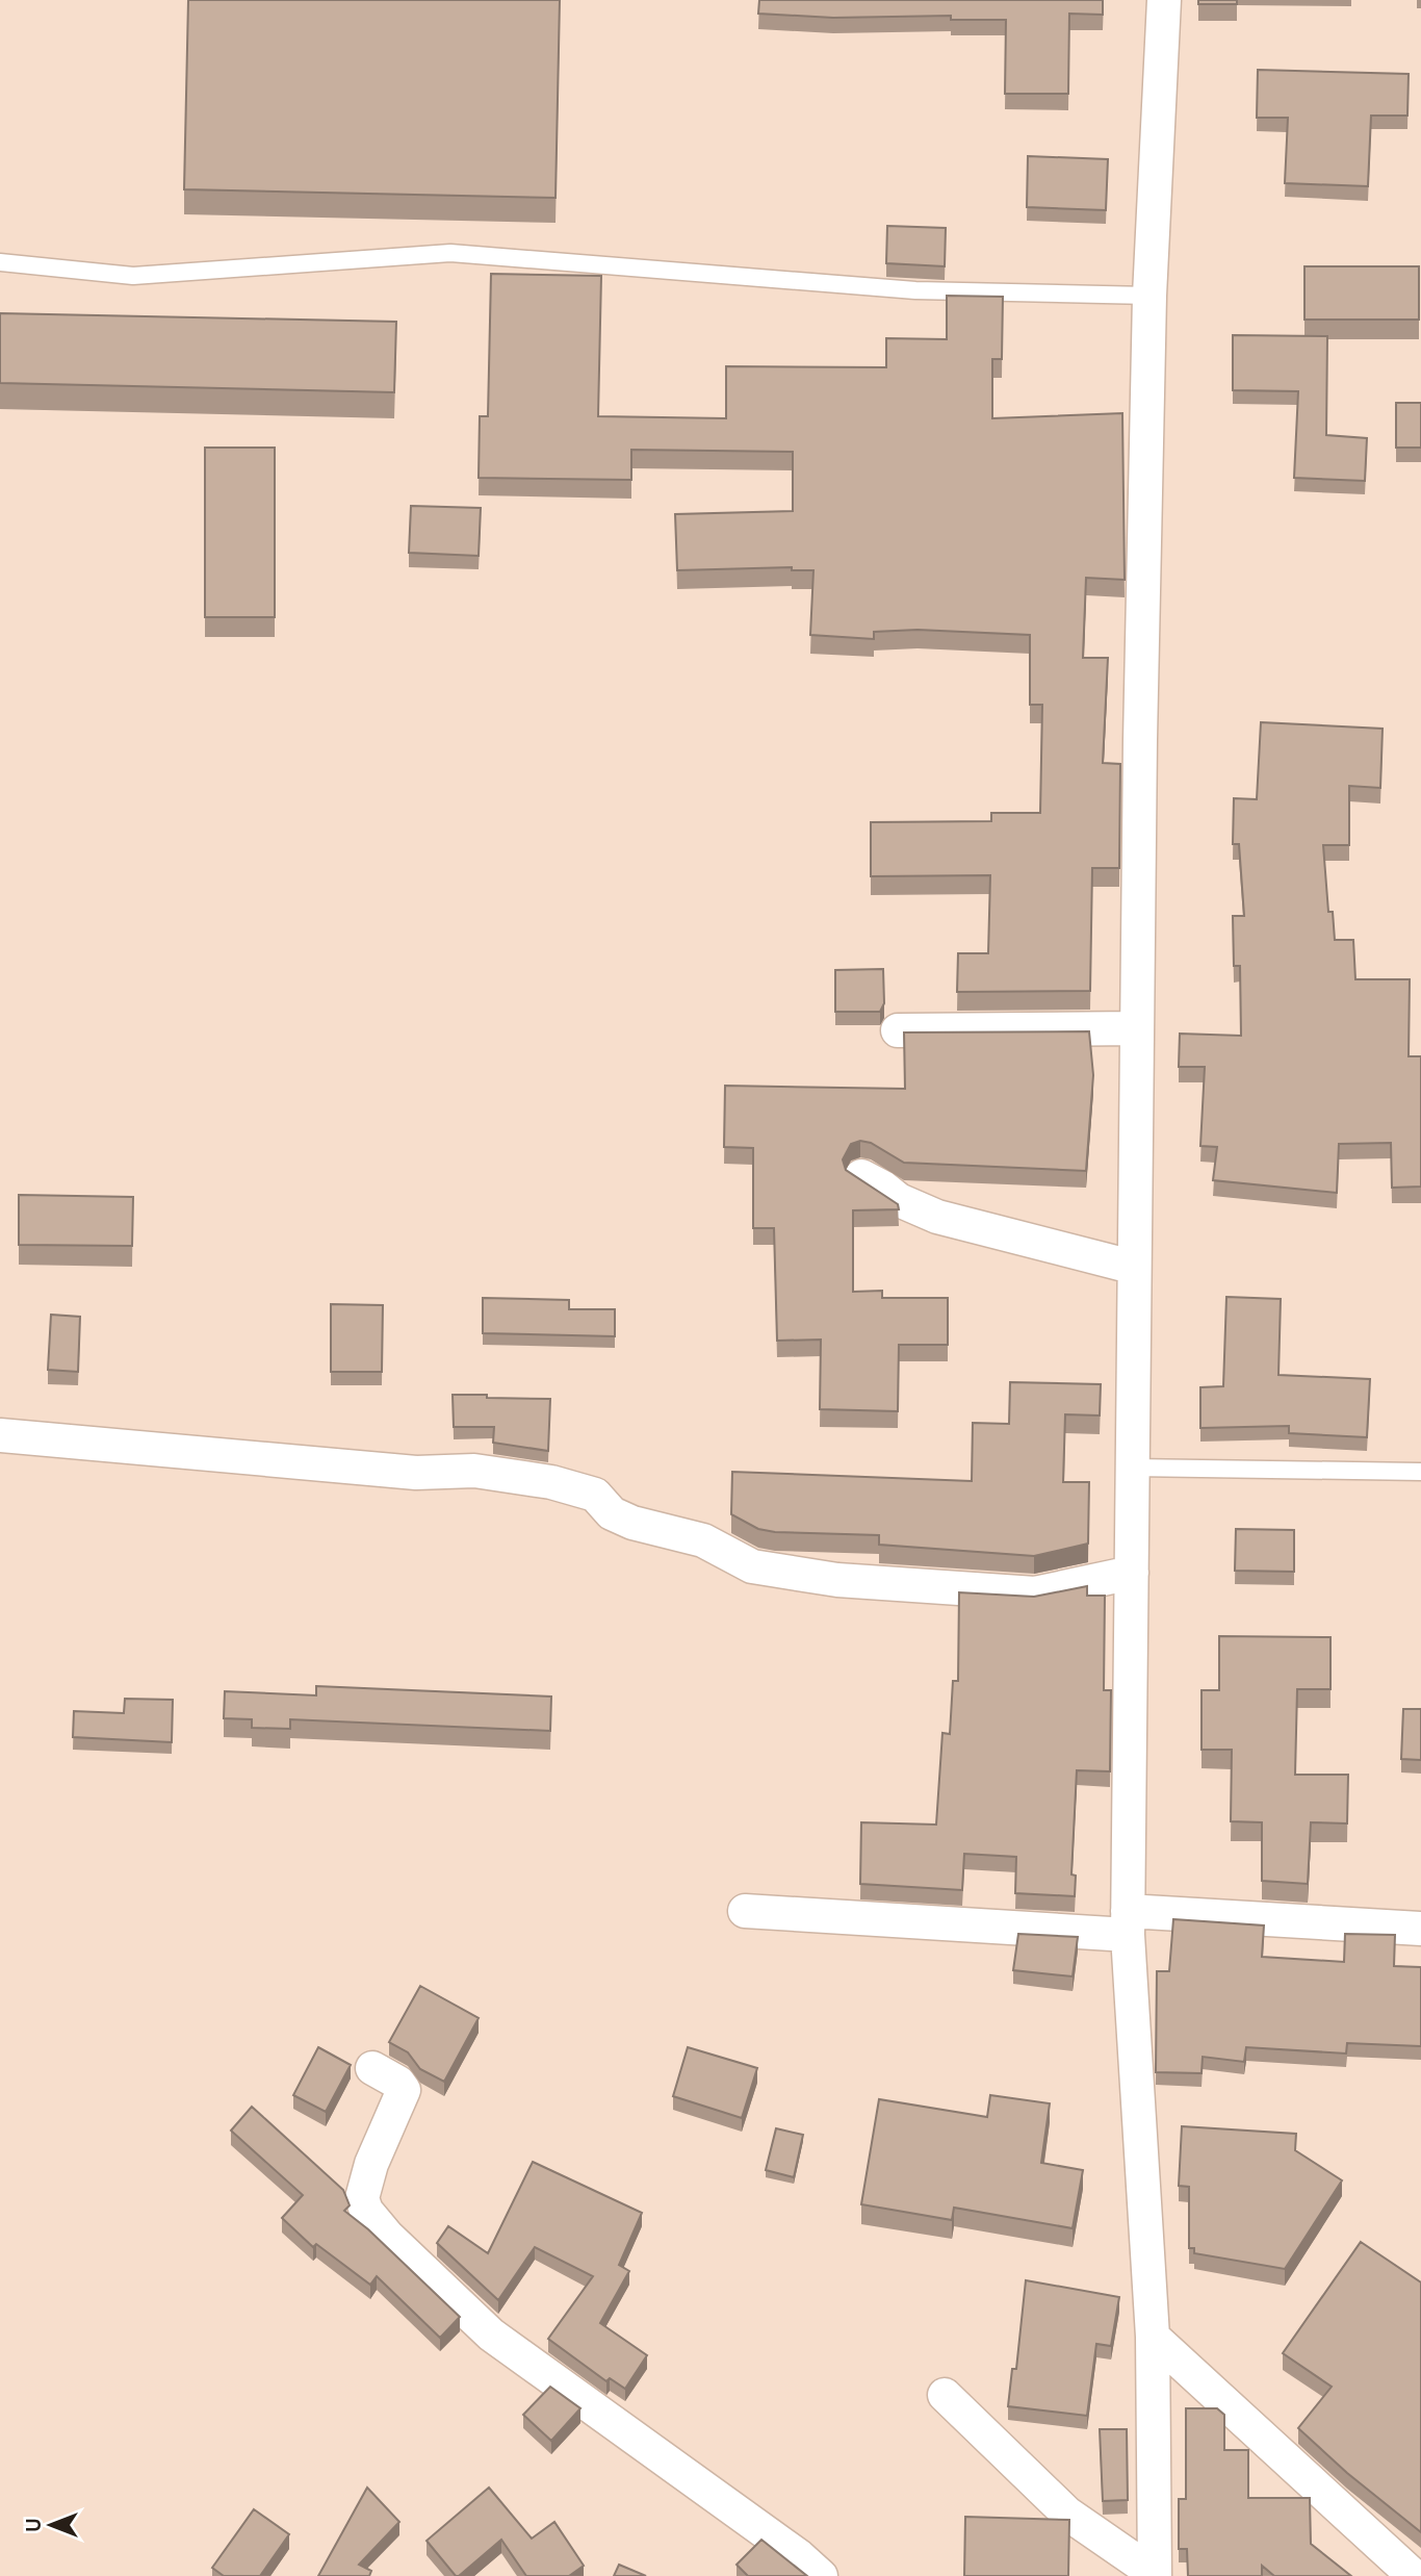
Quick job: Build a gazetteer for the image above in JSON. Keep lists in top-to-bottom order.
{
  "north": "left"
}
